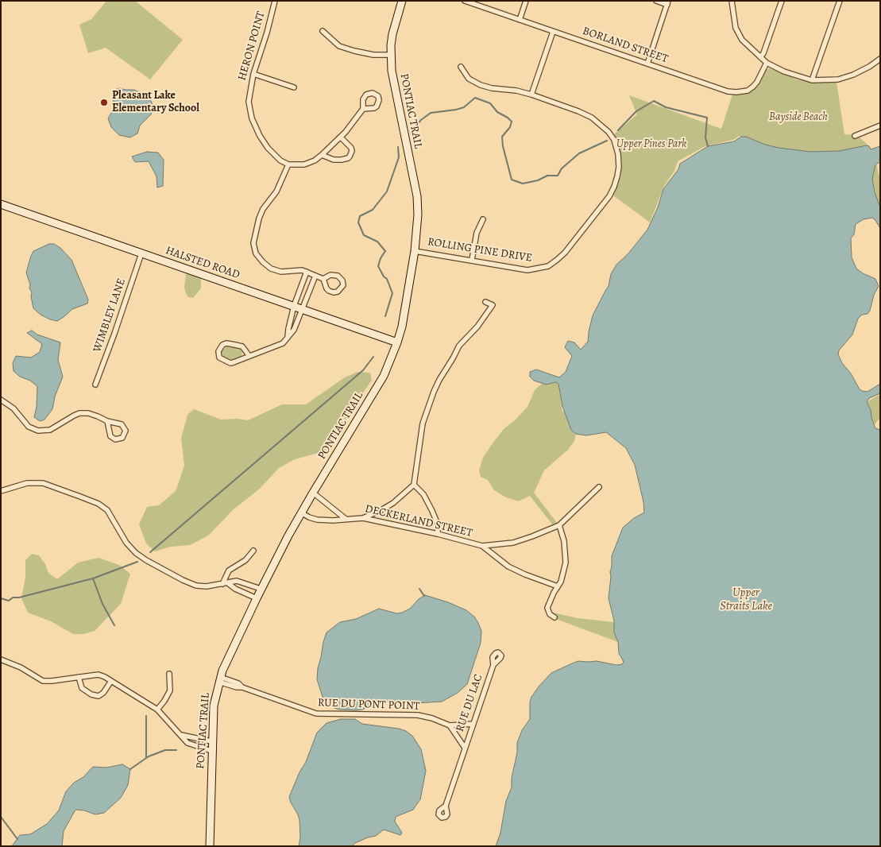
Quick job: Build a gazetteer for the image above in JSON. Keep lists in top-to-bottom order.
{
  "streets": {
    "main road": ["PONTIAC TRAIL", "HALSTED ROAD"],
    "street": [
      "BORLAND STREET",
      "HERON POINT",
      "ROLLING PINE DRIVE",
      "WIMBLEY LANE",
      "DECKERLAND STREET",
      "RUE DU LAC",
      "RUE DU PONT POINT"
    ]
  },
  "crossings": [
    ["PONTIAC TRAIL", "ROLLING PINE DRIVE"],
    ["PONTIAC TRAIL", "HALSTED ROAD"],
    ["PONTIAC TRAIL", "DECKERLAND STREET"],
    ["PONTIAC TRAIL", "RUE DU PONT POINT"],
    ["HALSTED ROAD", "WIMBLEY LANE"],
    ["RUE DU LAC", "RUE DU PONT POINT"]
  ],
  "water": ["Upper Straits Lake"],
  "parks": ["Bayside Beach", "Upper Pines Park"],
  "places": ["Pleasant Lake Elementary School"]
}
